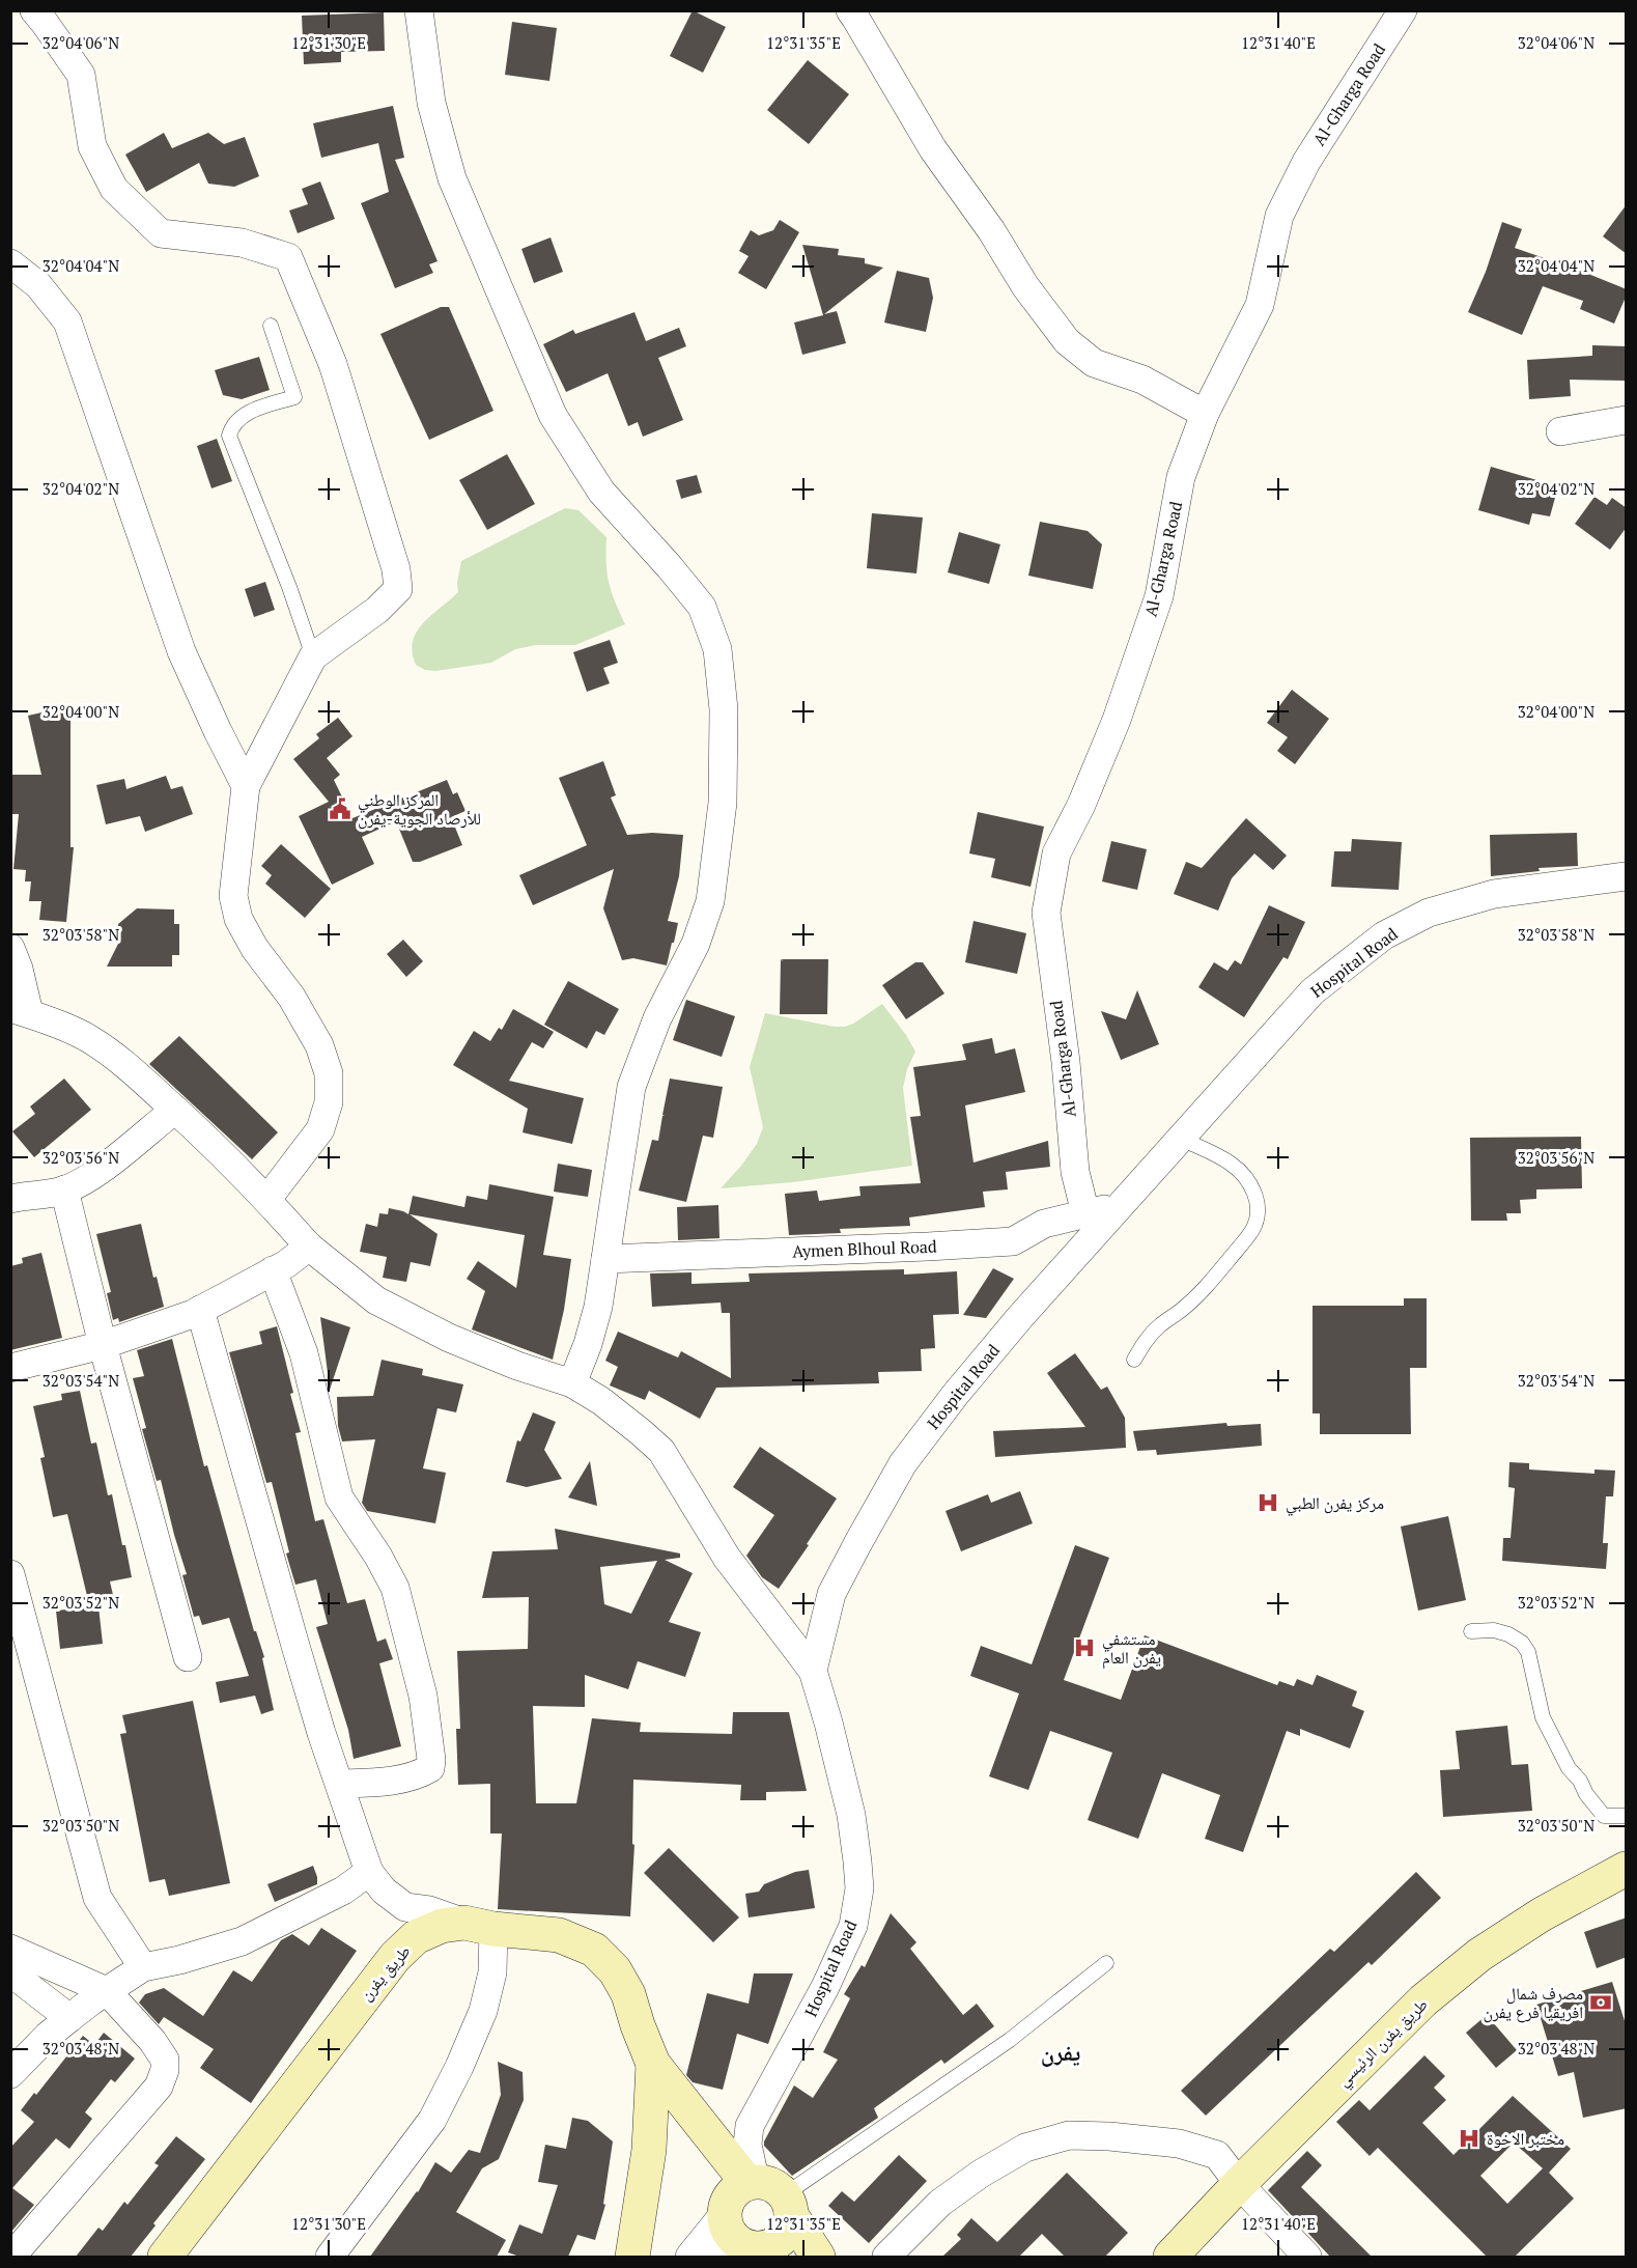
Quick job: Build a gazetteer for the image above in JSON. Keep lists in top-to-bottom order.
{
  "streets": {
    "main road": ["طريق يفرن", "طريق يفرن الرئيسي"],
    "street": ["Al-Gharga Road", "Hospital Road", "Aymen Blhoul Road"]
  },
  "crossings": [
    ["Al-Gharga Road", "Aymen Blhoul Road"],
    ["Hospital Road", "Aymen Blhoul Road"],
    ["Hospital Road", "طريق يفرن"]
  ],
  "districts": ["يفرن"],
  "places": {
    "public building": ["المركز الوطني للأرصاد الجوية-يفرن"],
    "hospital": ["مركز يفرن الطبي", "مستشفي يفرن العام", "مختبر الاخوة"],
    "bank": ["مصرف شمال افريقيا فرع يفرن"]
  },
  "coordinates": [
    "32°04'06\"N",
    "12°31'30\"E",
    "12°31'35\"E",
    "12°31'40\"E",
    "32°04'04\"N",
    "32°04'02\"N",
    "32°04'00\"N",
    "32°03'58\"N",
    "32°03'56\"N",
    "32°03'54\"N",
    "32°03'52\"N",
    "32°03'50\"N",
    "32°03'48\"N"
  ]
}
